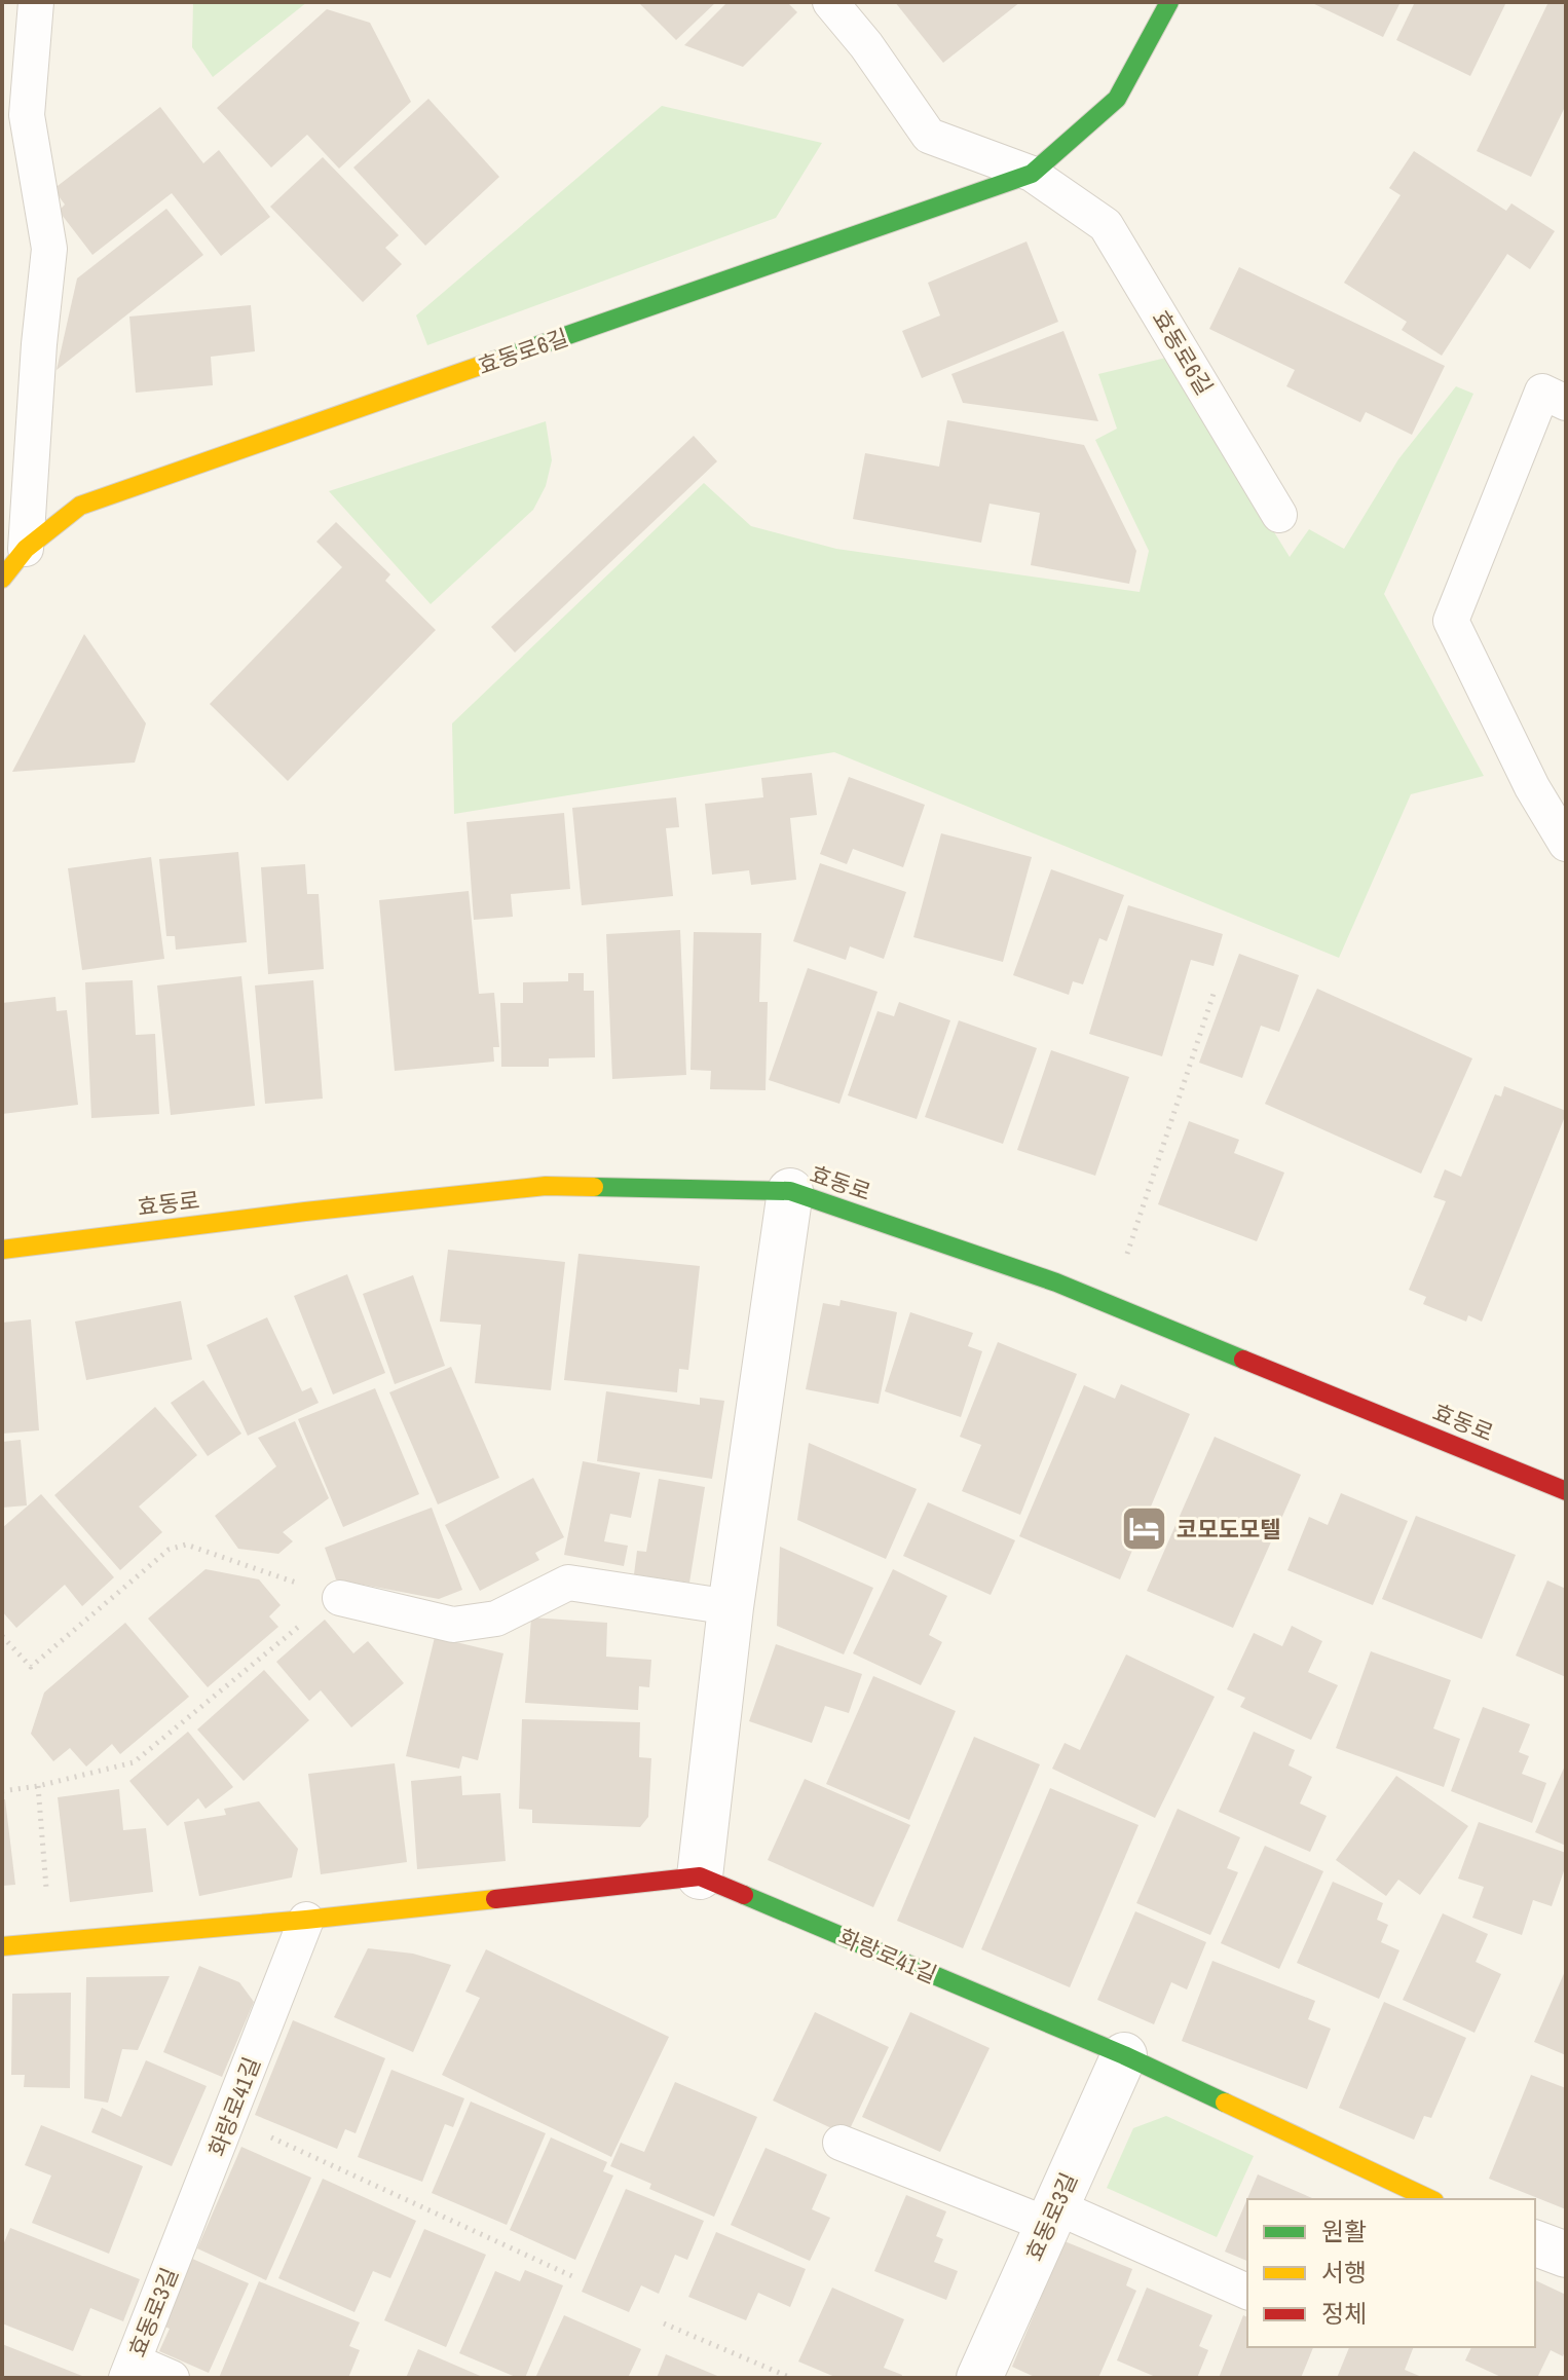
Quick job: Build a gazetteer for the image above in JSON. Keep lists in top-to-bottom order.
{
  "streets": {
    "street": [
      "효동로6길",
      "효동로",
      "화랑로41길",
      "효동로3길"
    ]
  },
  "crossings": [
    ["화랑로41길", "효동로3길"]
  ],
  "places": {
    "hotel": ["코모도모텔"]
  },
  "legend": ["원활", "서행", "정체"]
}
